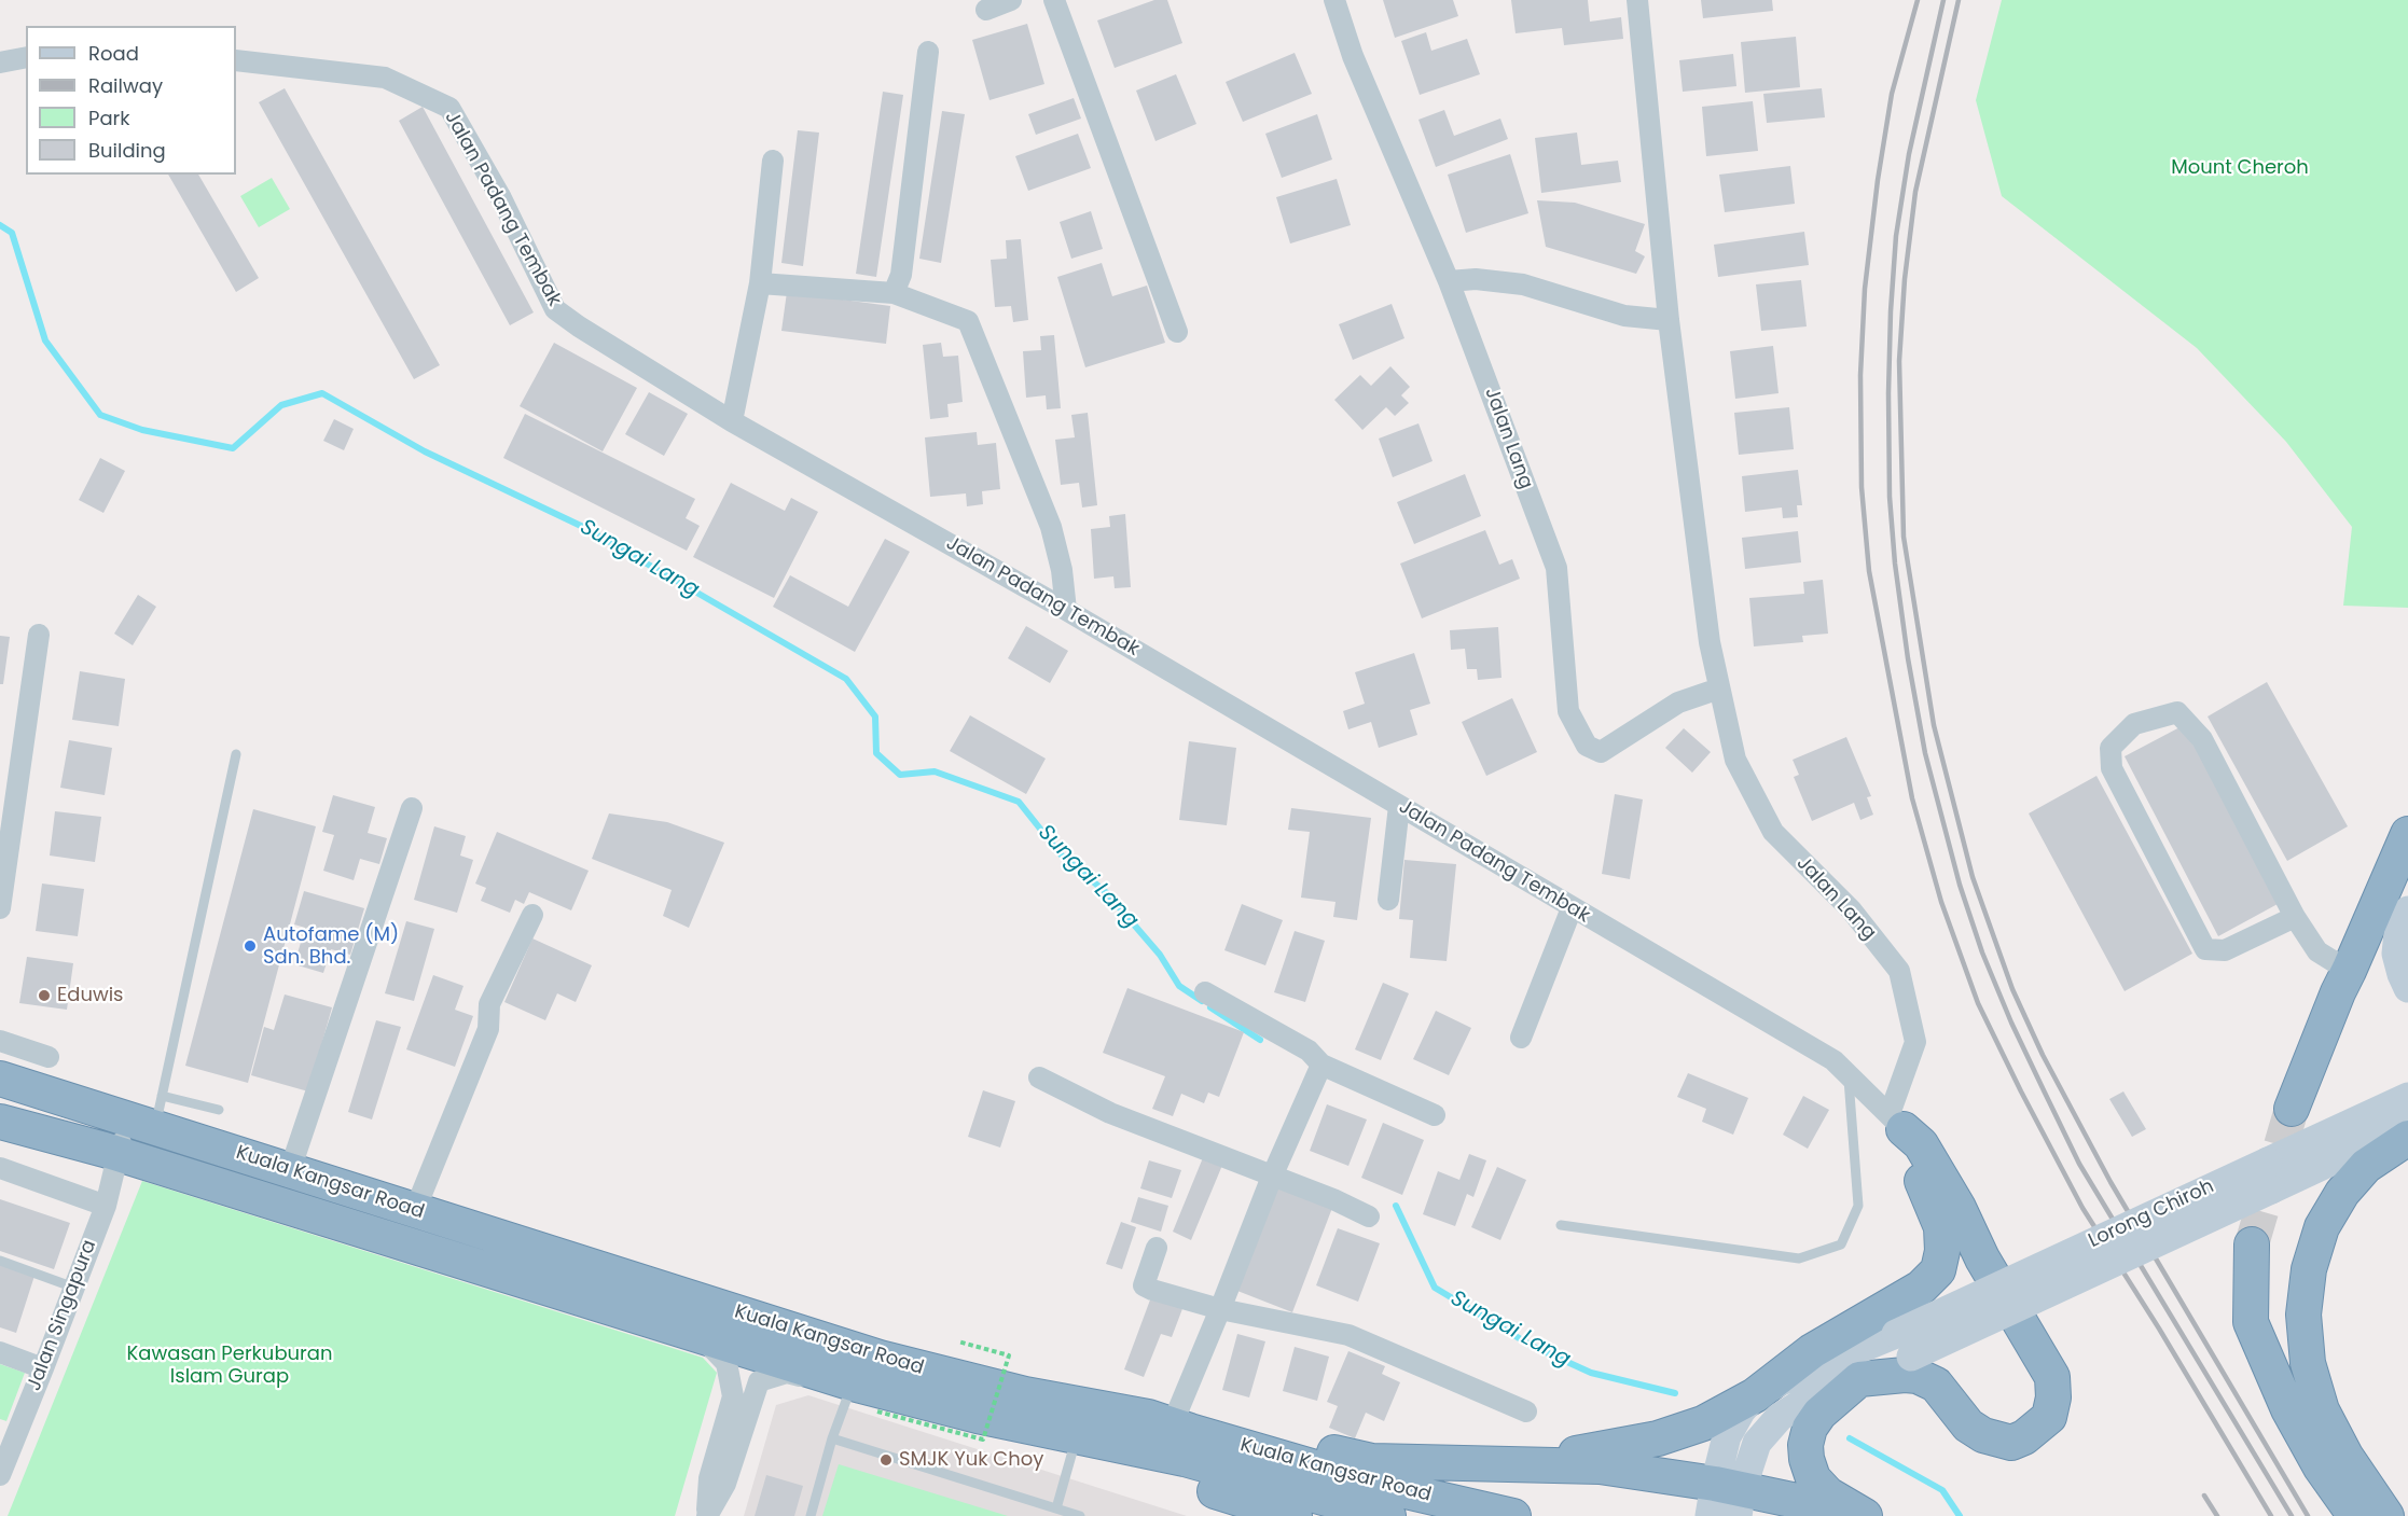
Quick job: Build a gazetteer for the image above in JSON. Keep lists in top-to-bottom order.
{
  "streets": {
    "highway": ["Kuala Kangsar Road"],
    "main road": ["Lorong Chiroh"],
    "street": ["Jalan Padang Tembak", "Jalan Lang", "Jalan Singapura"]
  },
  "crossings": [
    ["Jalan Padang Tembak", "Jalan Lang"],
    ["Kuala Kangsar Road", "Jalan Singapura"]
  ],
  "water": ["Sungai Lang"],
  "parks": ["Mount Cheroh", "Kawasan Perkuburan Islam Gurap"],
  "places": ["Autofame (M) Sdn. Bhd.", "Eduwis", "SMJK Yuk Choy"],
  "legend": [
    "Road",
    "Railway",
    "Park",
    "Building"
  ]
}
